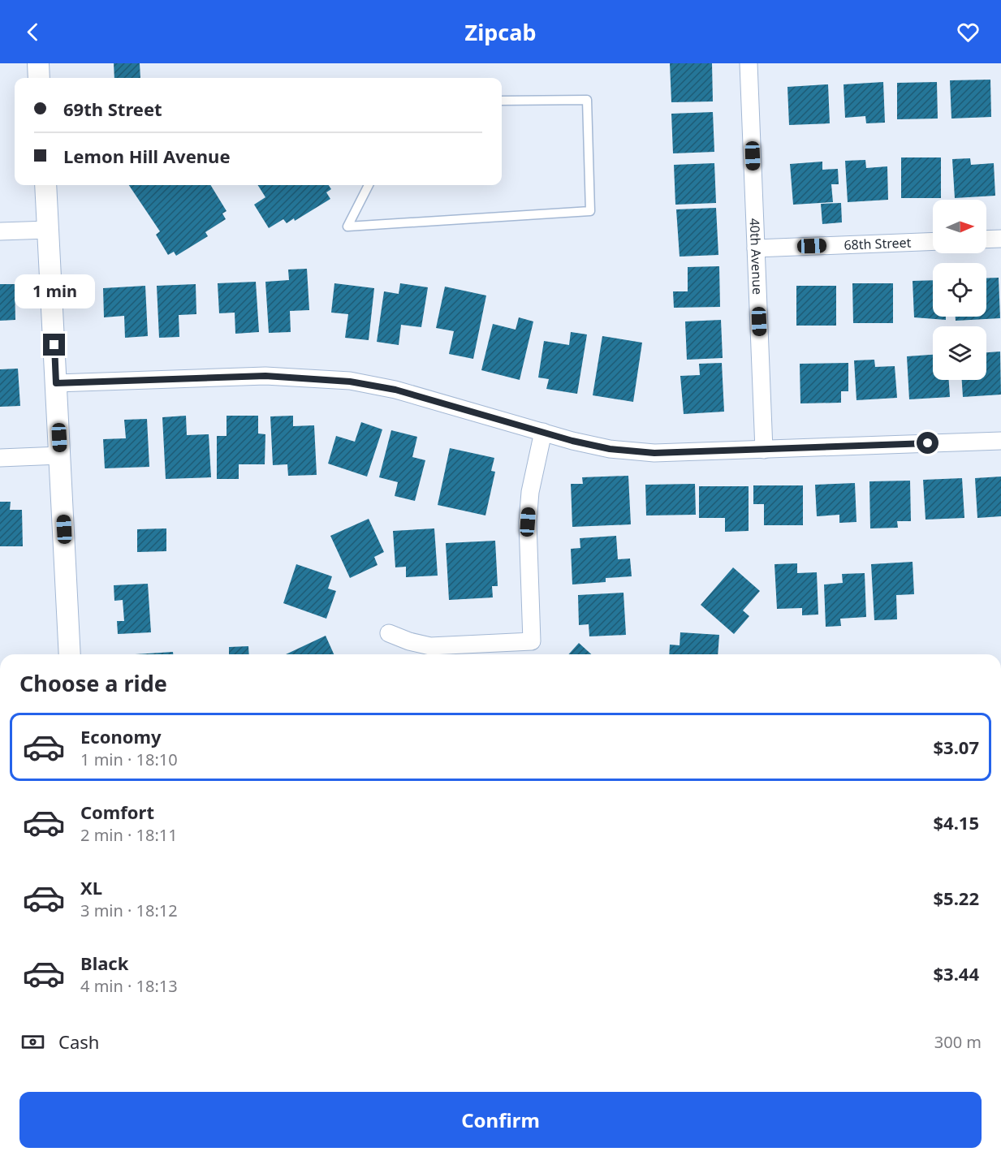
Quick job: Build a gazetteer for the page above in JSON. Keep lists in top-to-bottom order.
{
  "streets": {
    "street": ["68th Street", "40th Avenue"]
  },
  "crossings": [
    ["68th Street", "40th Avenue"]
  ],
  "north": "right",
  "page": {
    "header": "Zipcab",
    "banner": ["69th Street", "Lemon Hill Avenue"],
    "bubble": "1 min",
    "heading": "Choose a ride",
    "list": [
      {
        "name": "Economy",
        "note": "1 min · 18:10",
        "value": "$3.07"
      },
      {
        "name": "Comfort",
        "note": "2 min · 18:11",
        "value": "$4.15"
      },
      {
        "name": "XL",
        "note": "3 min · 18:12",
        "value": "$5.22"
      },
      {
        "name": "Black",
        "note": "4 min · 18:13",
        "value": "$3.44"
      }
    ],
    "pay": ["Cash", "300 m"],
    "buttons": "Confirm"
  }
}
